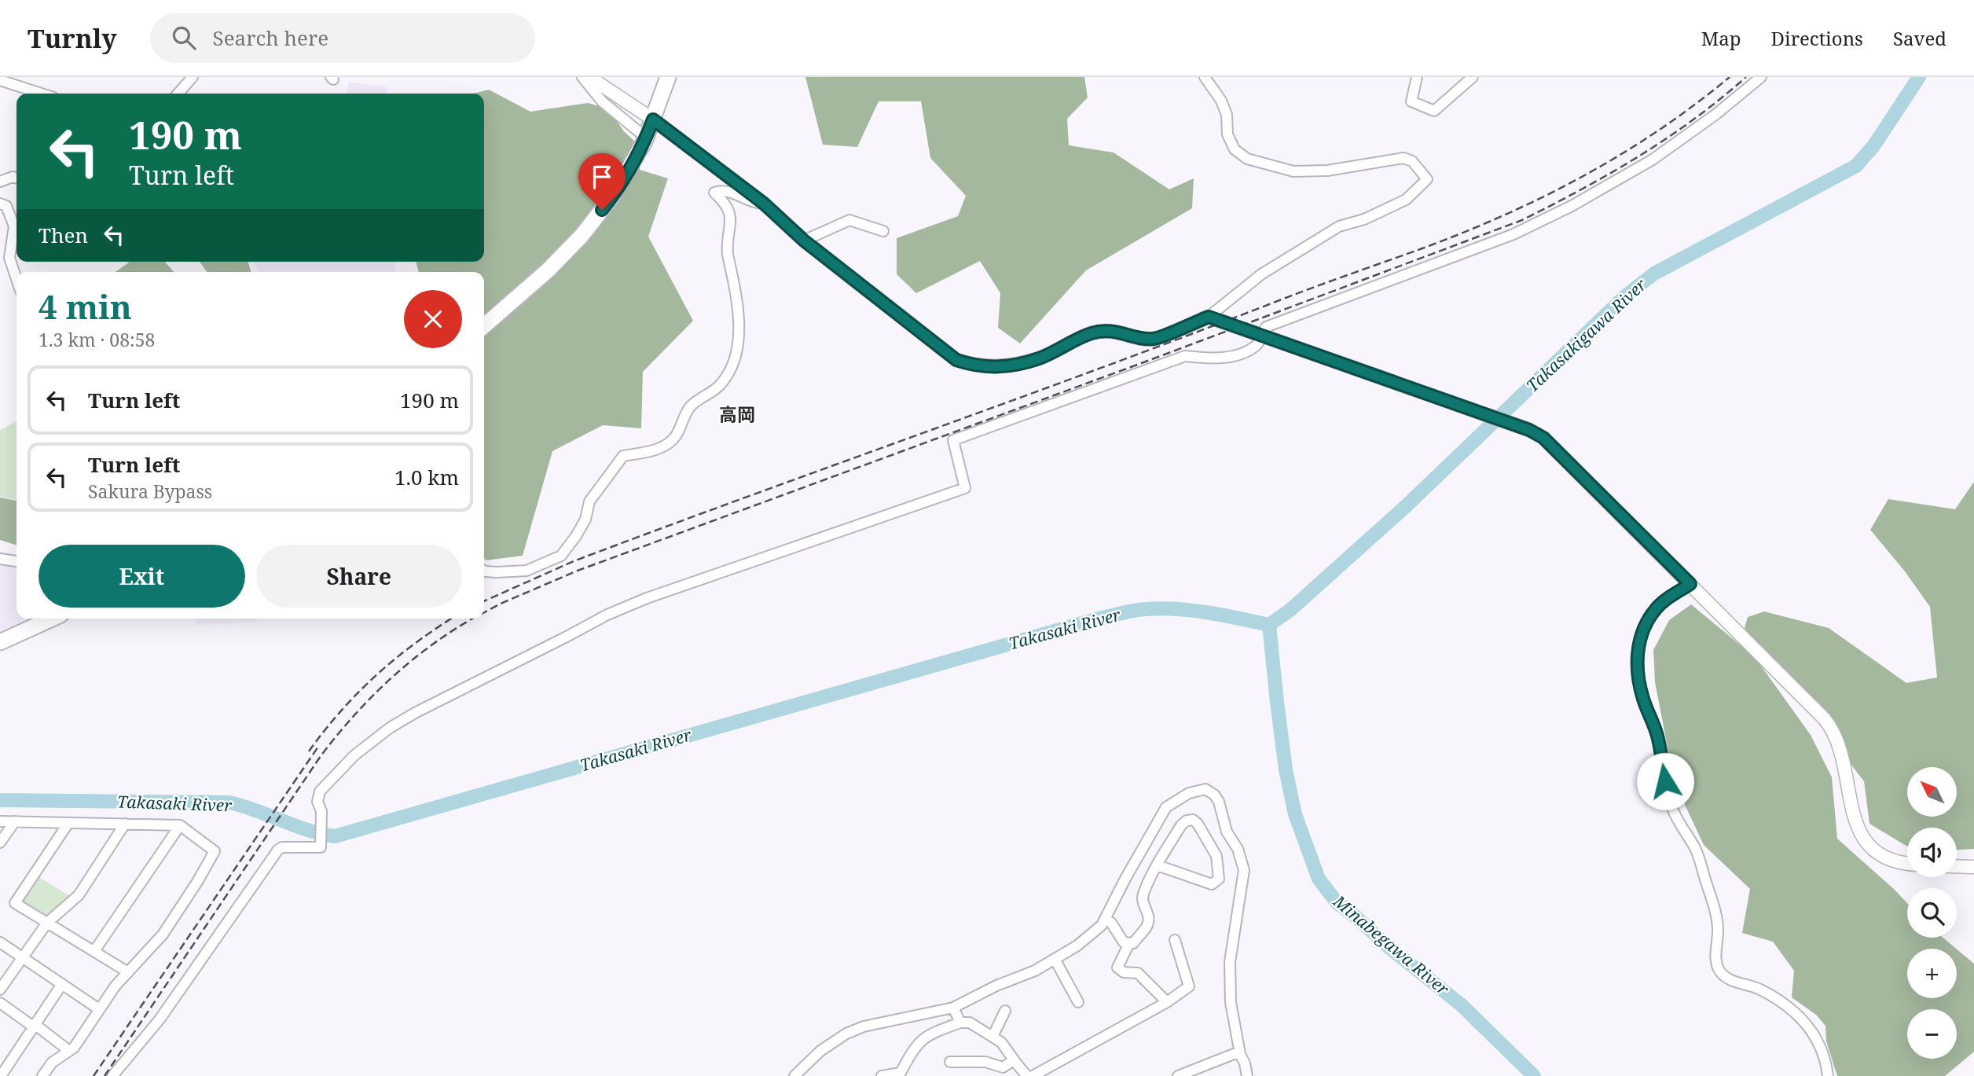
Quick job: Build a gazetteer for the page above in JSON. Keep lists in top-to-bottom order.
{
  "districts": ["高岡"],
  "water": ["Takasakigawa River", "Takasaki River", "Minabegawa River"],
  "north": "top left",
  "page": {
    "header": "Turnly",
    "search": "Search here",
    "nav": ["Map", "Directions", "Saved"],
    "turn": ["190 m", "Turn left"],
    "then": "Then",
    "heading": ["4 min", "1.3 km · 08:58"],
    "list": [
      {
        "name": "Turn left",
        "value": "190 m"
      },
      {
        "name": "Turn left",
        "note": "Sakura Bypass",
        "value": "1.0 km"
      }
    ],
    "buttons": ["Exit", "Share"],
    "map_buttons": ["+", "−"]
  }
}
